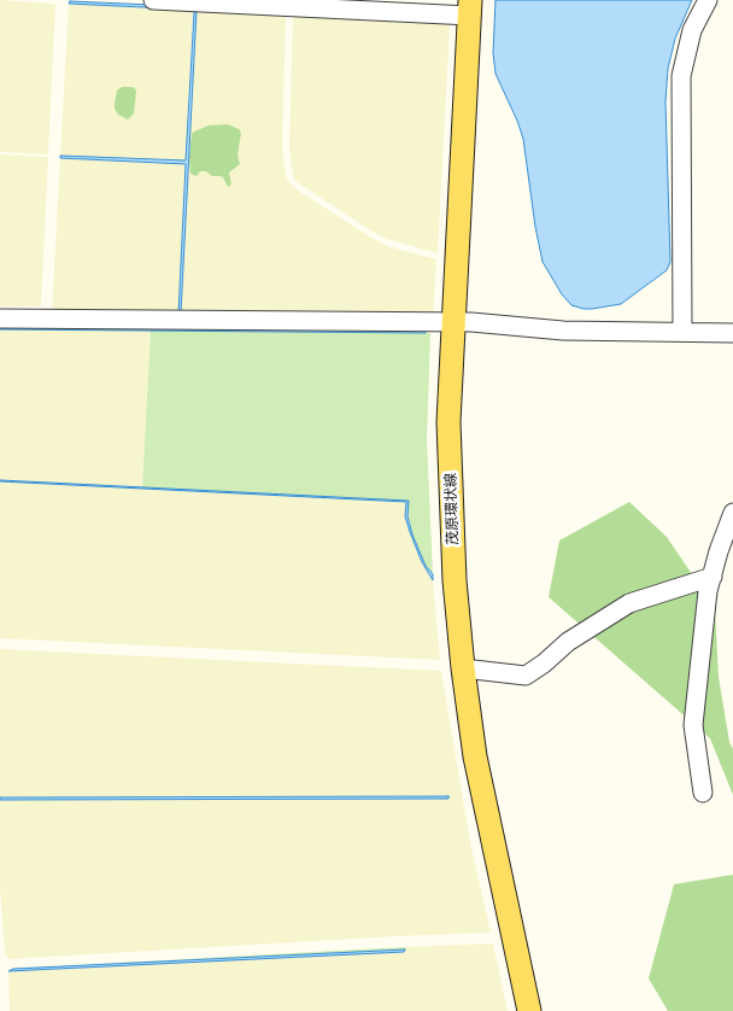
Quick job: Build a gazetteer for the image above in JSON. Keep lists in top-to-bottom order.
{
  "streets": {
    "main road": ["茂原環状線"]
  }
}
